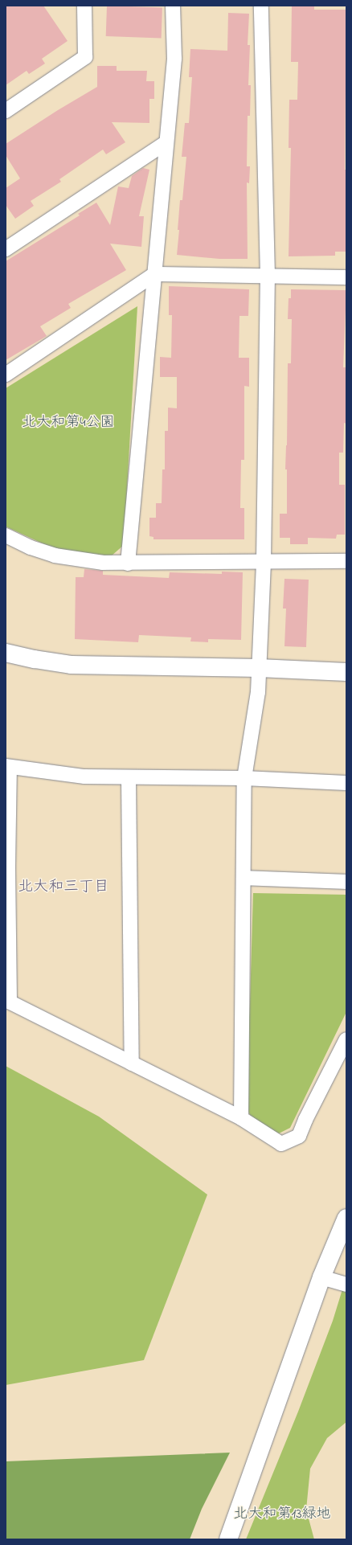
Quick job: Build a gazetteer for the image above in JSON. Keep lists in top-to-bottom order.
{
  "districts": ["北大和三丁目"],
  "parks": ["北大和第4公園", "北大和第13緑地"]
}
